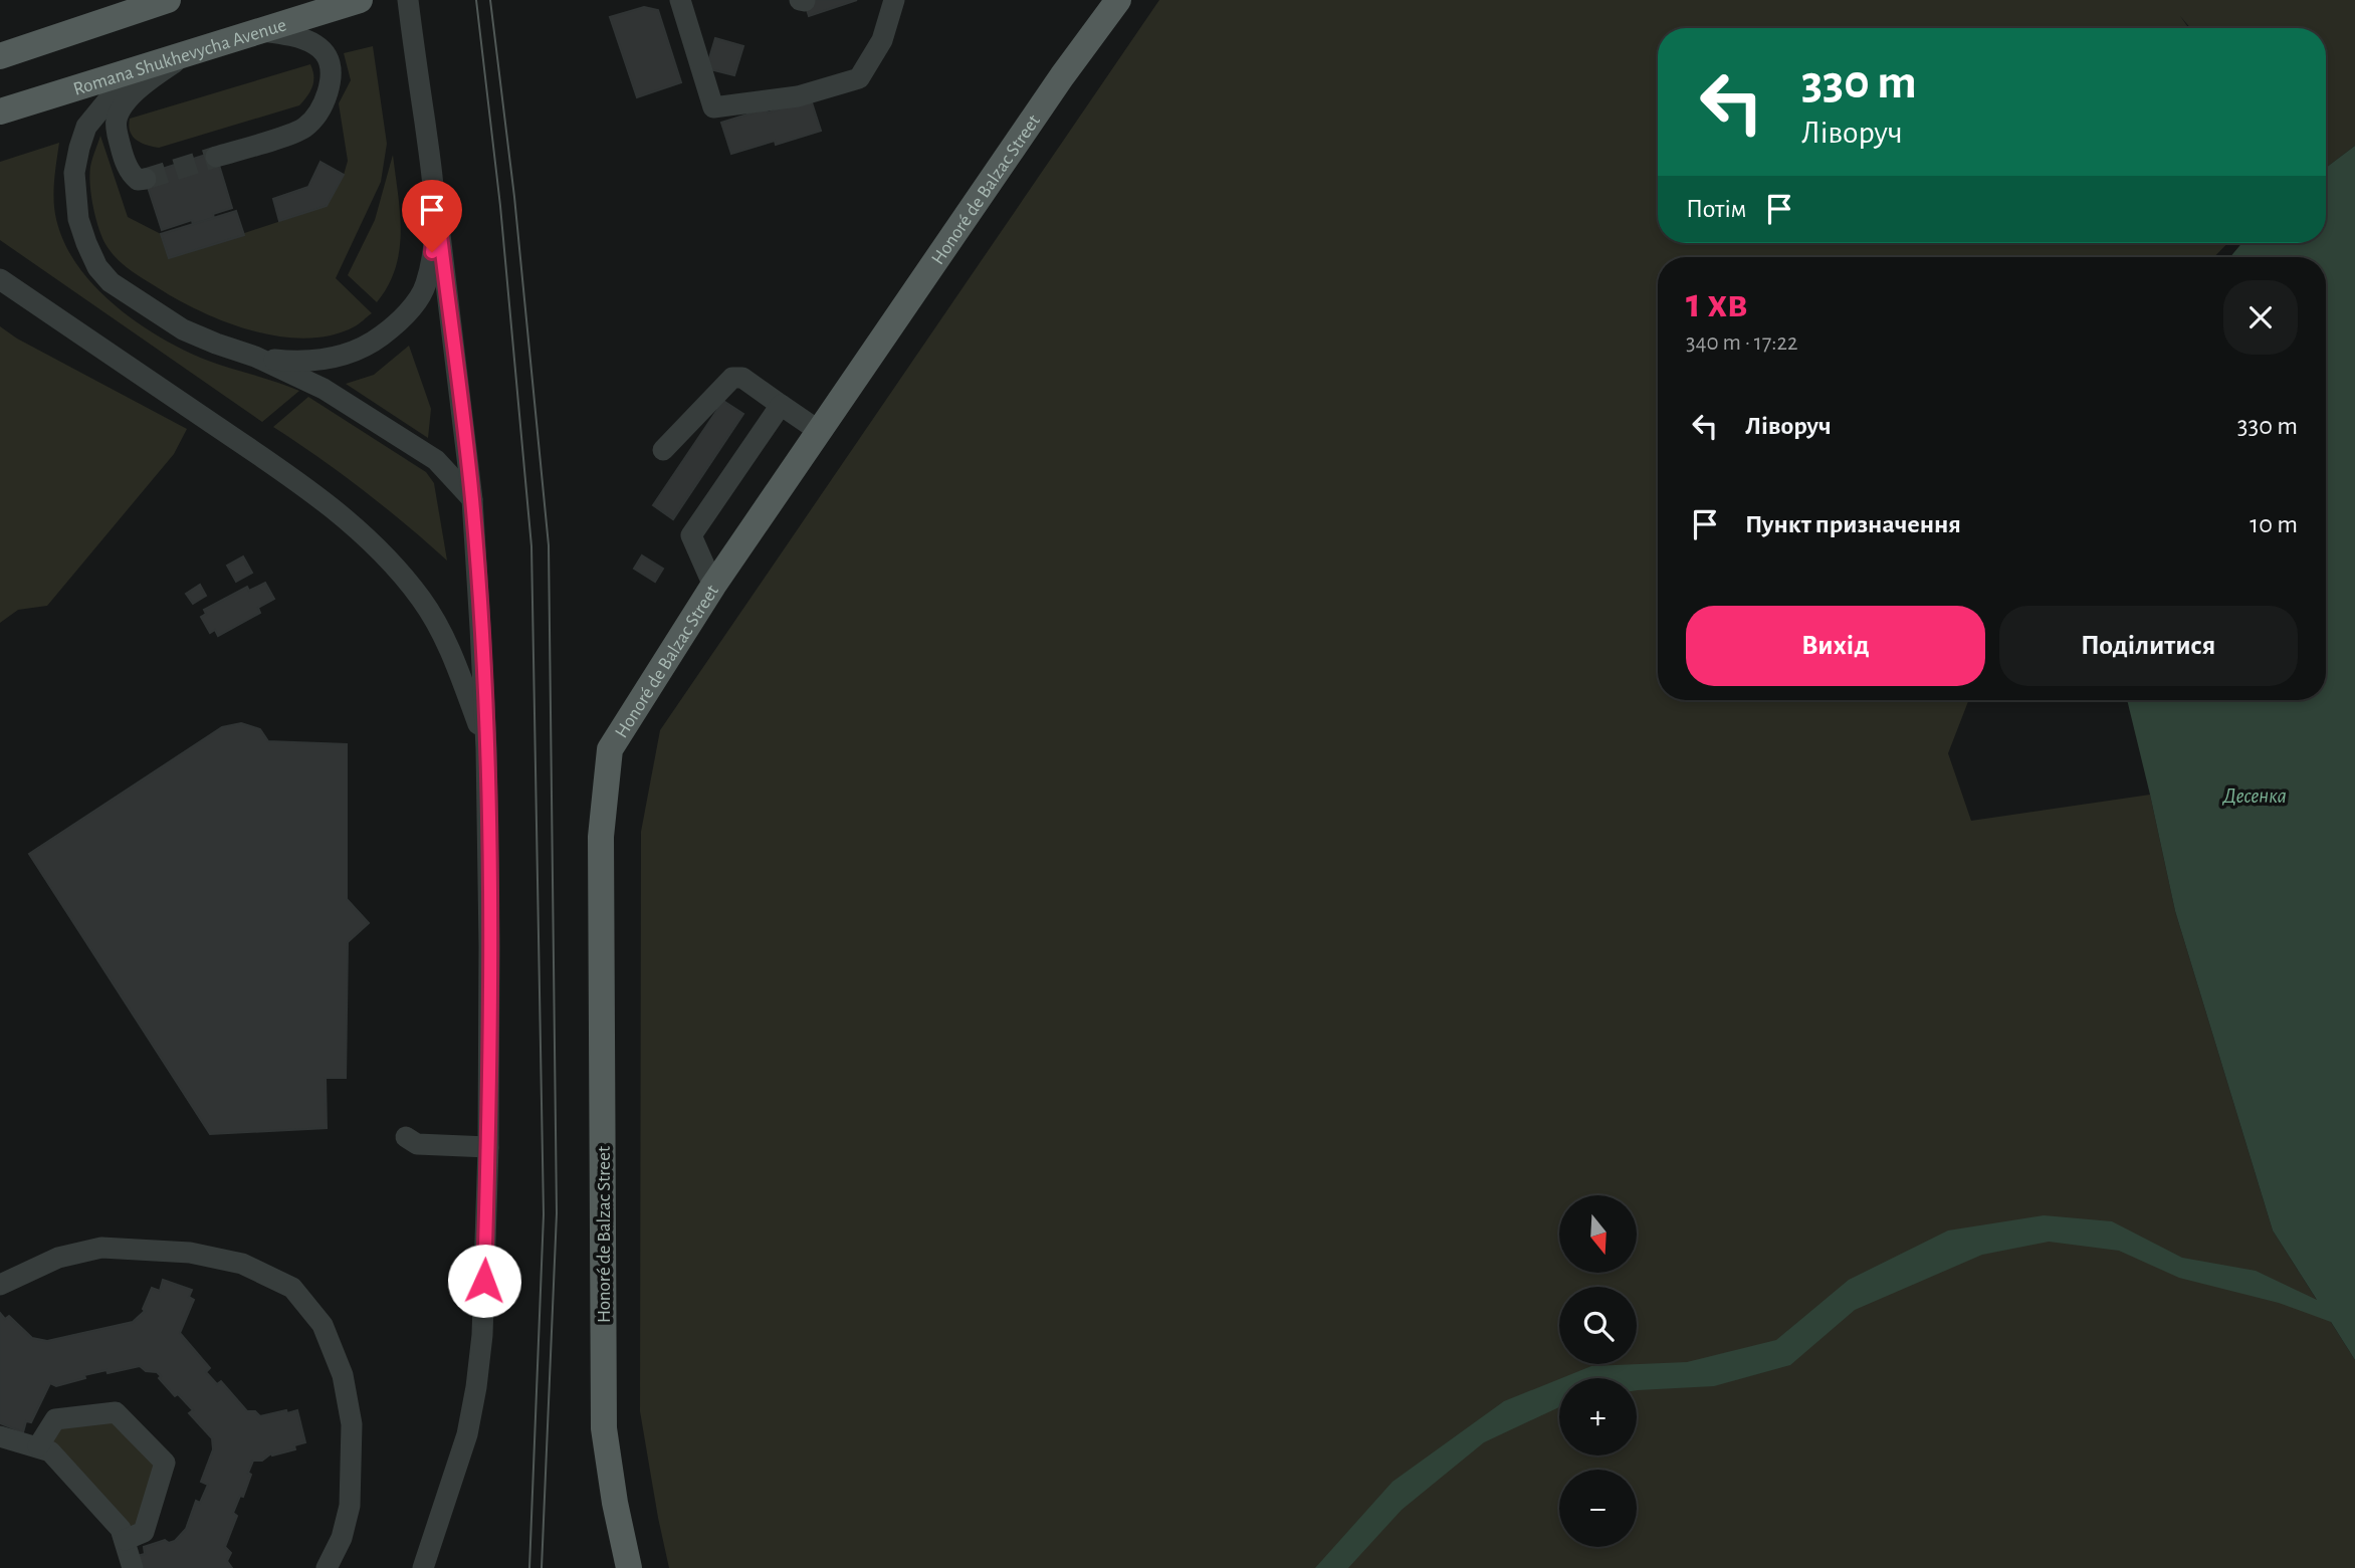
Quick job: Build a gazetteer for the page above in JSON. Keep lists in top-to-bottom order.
{
  "streets": {
    "main road": ["Romana Shukhevycha Avenue", "Honoré de Balzac Street"]
  },
  "water": ["Десенка"],
  "north": "bottom",
  "page": {
    "turn": ["330 m", "Ліворуч"],
    "then": "Потім",
    "heading": ["1 хв", "340 m · 17:22"],
    "list": [
      {
        "name": "Ліворуч",
        "value": "330 m"
      },
      {
        "name": "Пункт призначення",
        "value": "10 m"
      }
    ],
    "buttons": ["Вихід", "Поділитися"],
    "map_buttons": ["+", "−"]
  }
}
